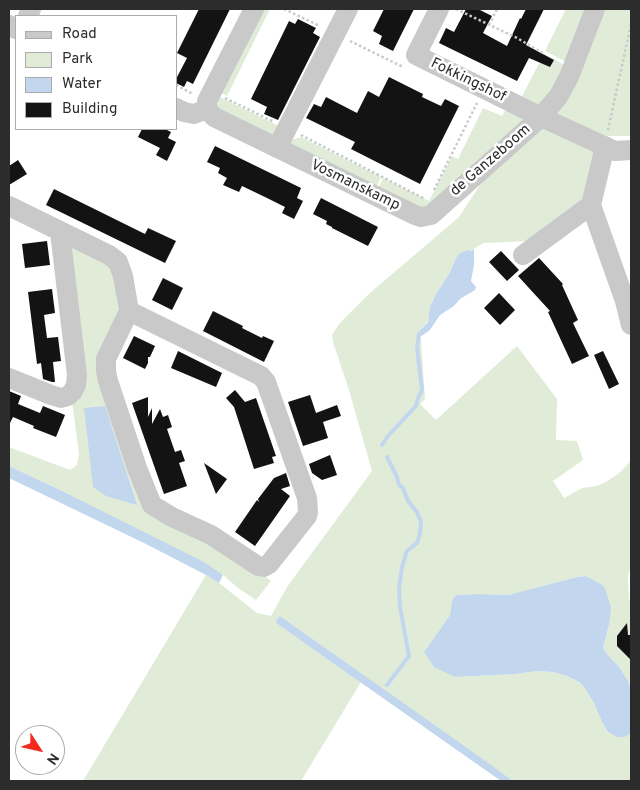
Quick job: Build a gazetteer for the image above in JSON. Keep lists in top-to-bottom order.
{
  "streets": {
    "street": ["Fokkingshof", "de Ganzeboom", "Vosmanskamp"]
  },
  "crossings": [
    ["Fokkingshof", "de Ganzeboom"],
    ["de Ganzeboom", "Vosmanskamp"]
  ],
  "legend": [
    "Road",
    "Park",
    "Water",
    "Building"
  ],
  "north": "bottom right"
}
